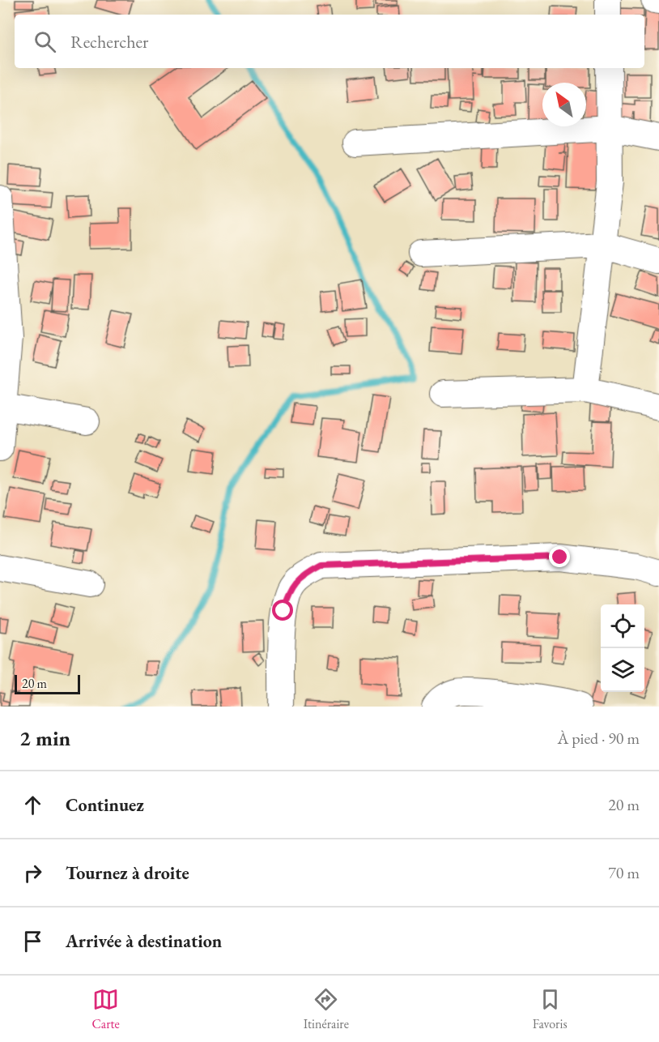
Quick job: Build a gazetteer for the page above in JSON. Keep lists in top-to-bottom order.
{
  "scale_bar": "20 m",
  "north": "top left",
  "page": {
    "search": "Rechercher",
    "scale": "20 m",
    "heading": ["2 min", "À pied · 90 m"],
    "list": [
      ["Continuez", "20 m"],
      ["Tournez à droite", "70 m"],
      "Arrivée à destination"
    ],
    "nav": ["Carte", "Itinéraire", "Favoris"]
  }
}
